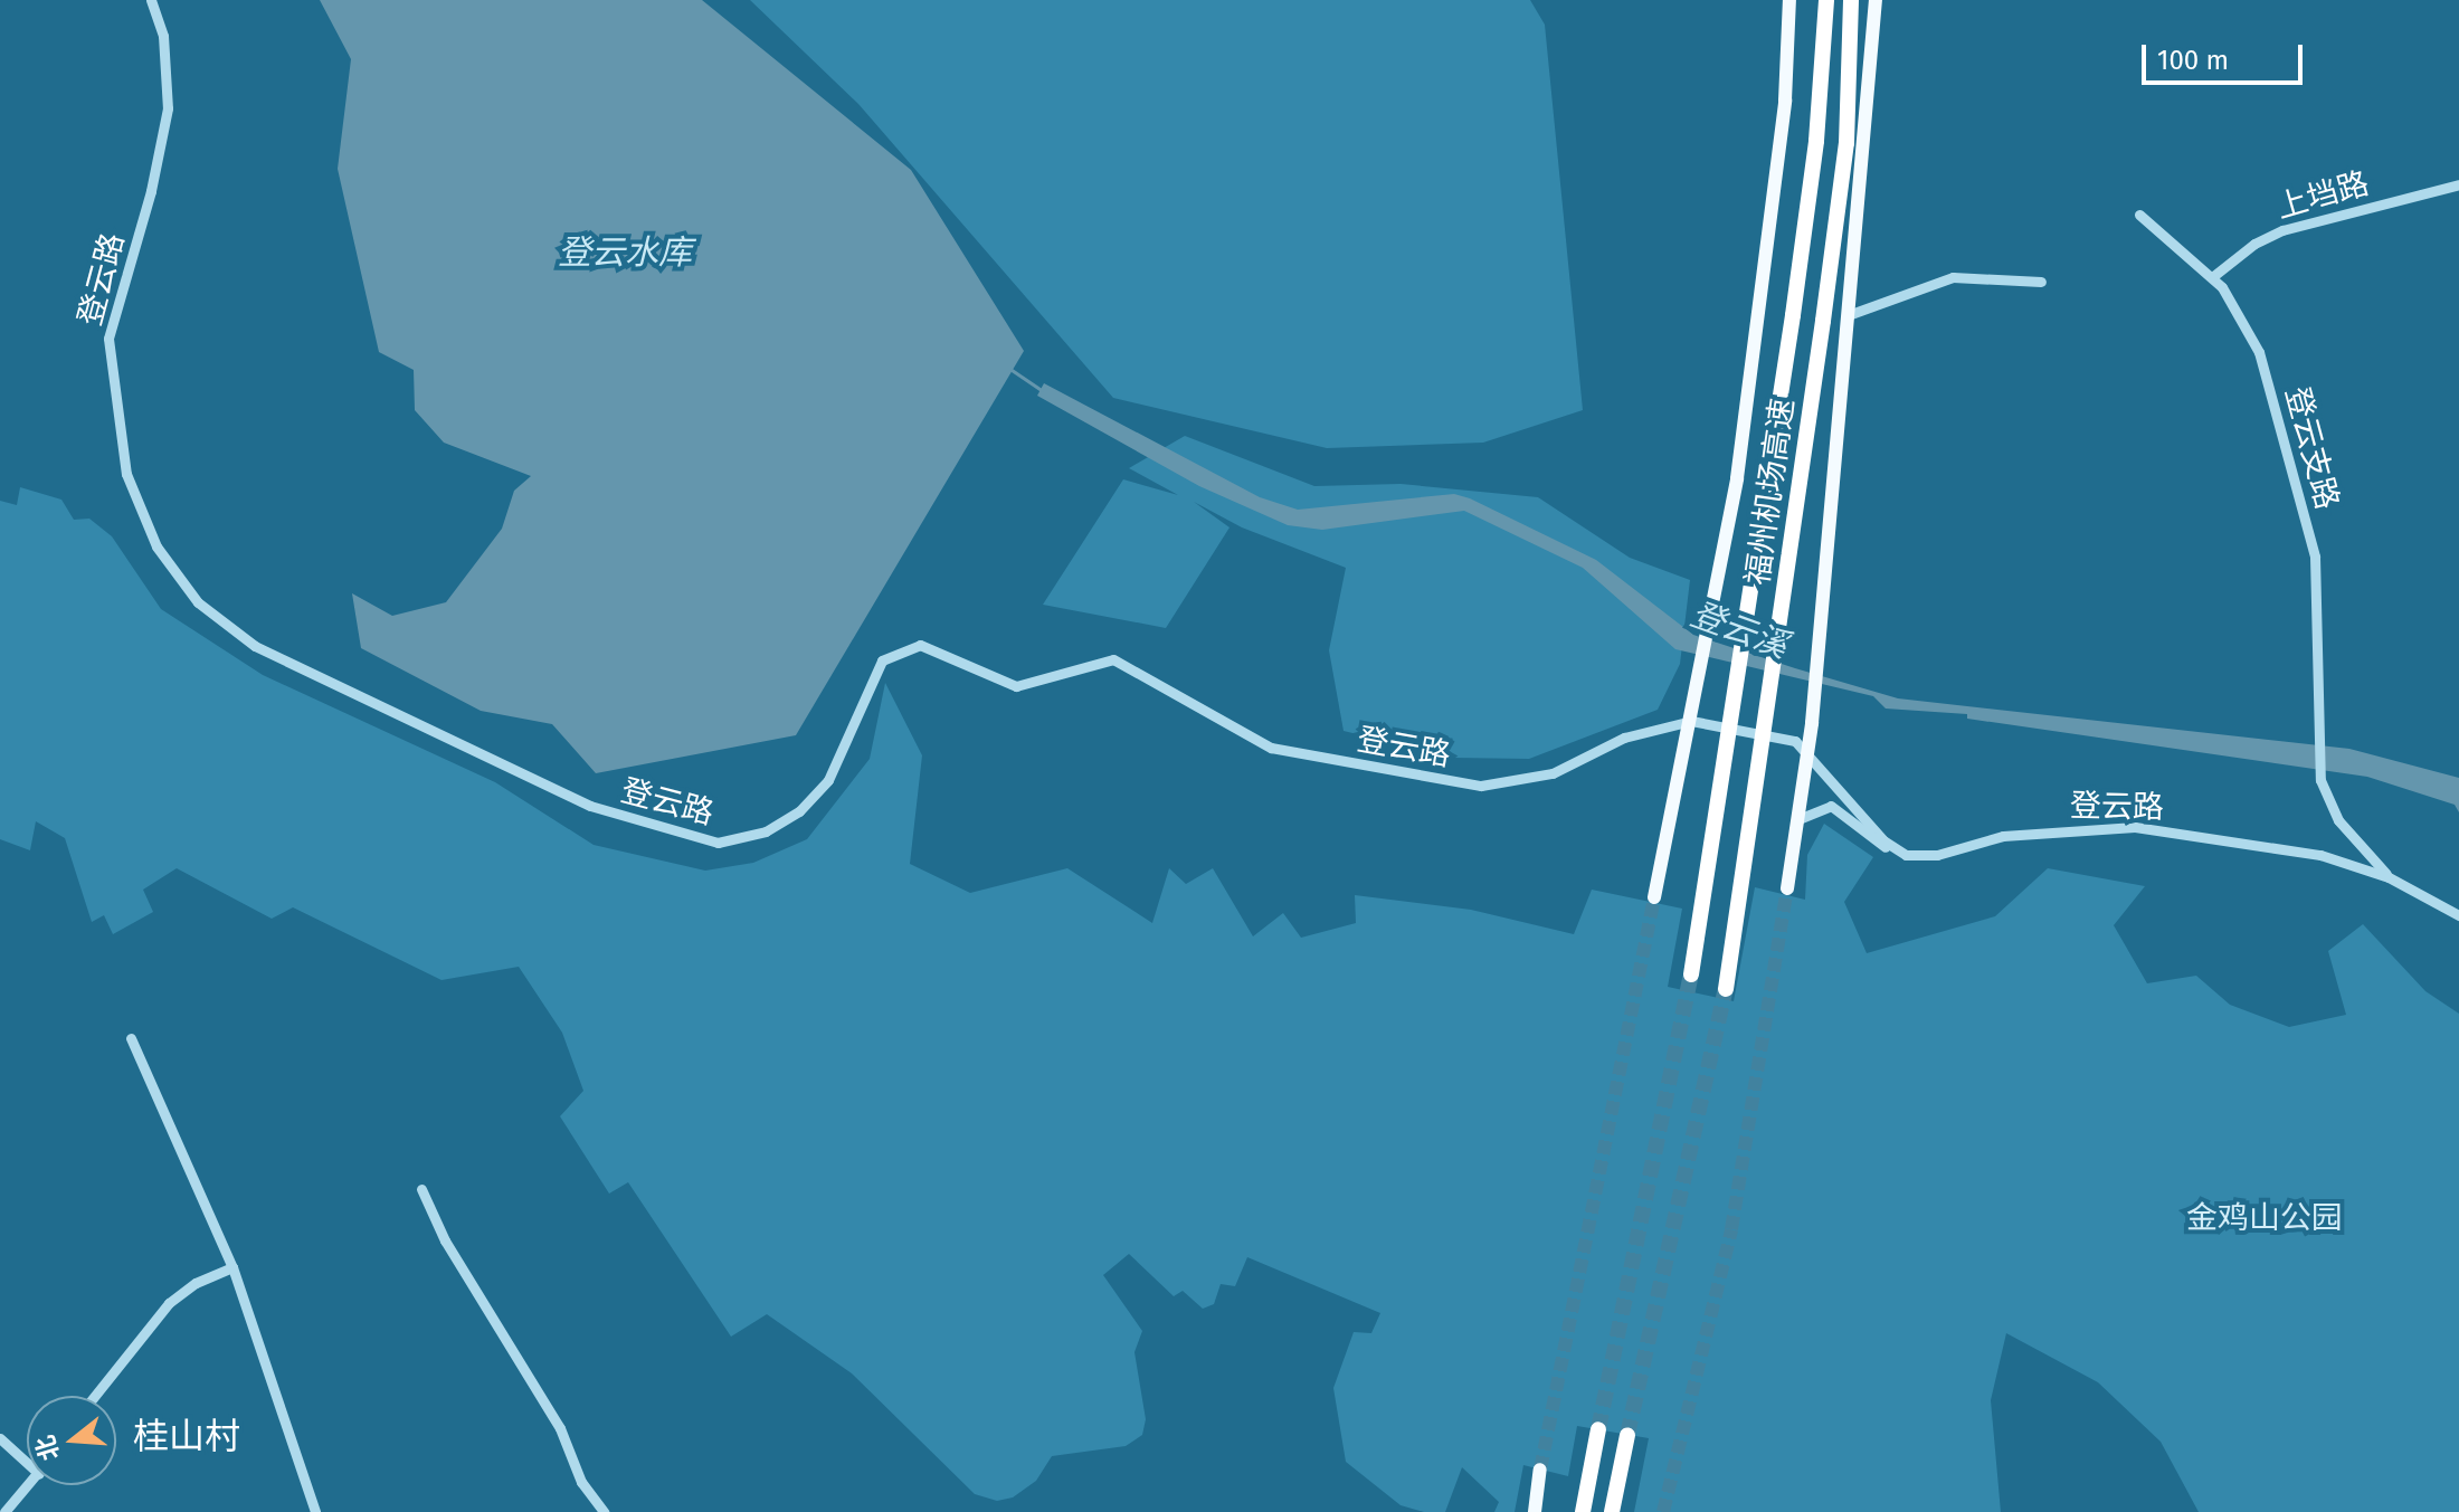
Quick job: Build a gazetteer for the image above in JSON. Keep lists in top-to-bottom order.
{
  "streets": {
    "highway": ["福州机场高速"],
    "street": ["上垱路", "登云路", "登云支路"]
  },
  "crossings": [
    ["上垱路", "登云支路"],
    ["登云路", "登云支路"]
  ],
  "districts": ["桂山村"],
  "water": ["登云水库", "登云溪"],
  "parks": ["金鸡山公园"],
  "scale_bar": "100 m",
  "north": "left"
}
